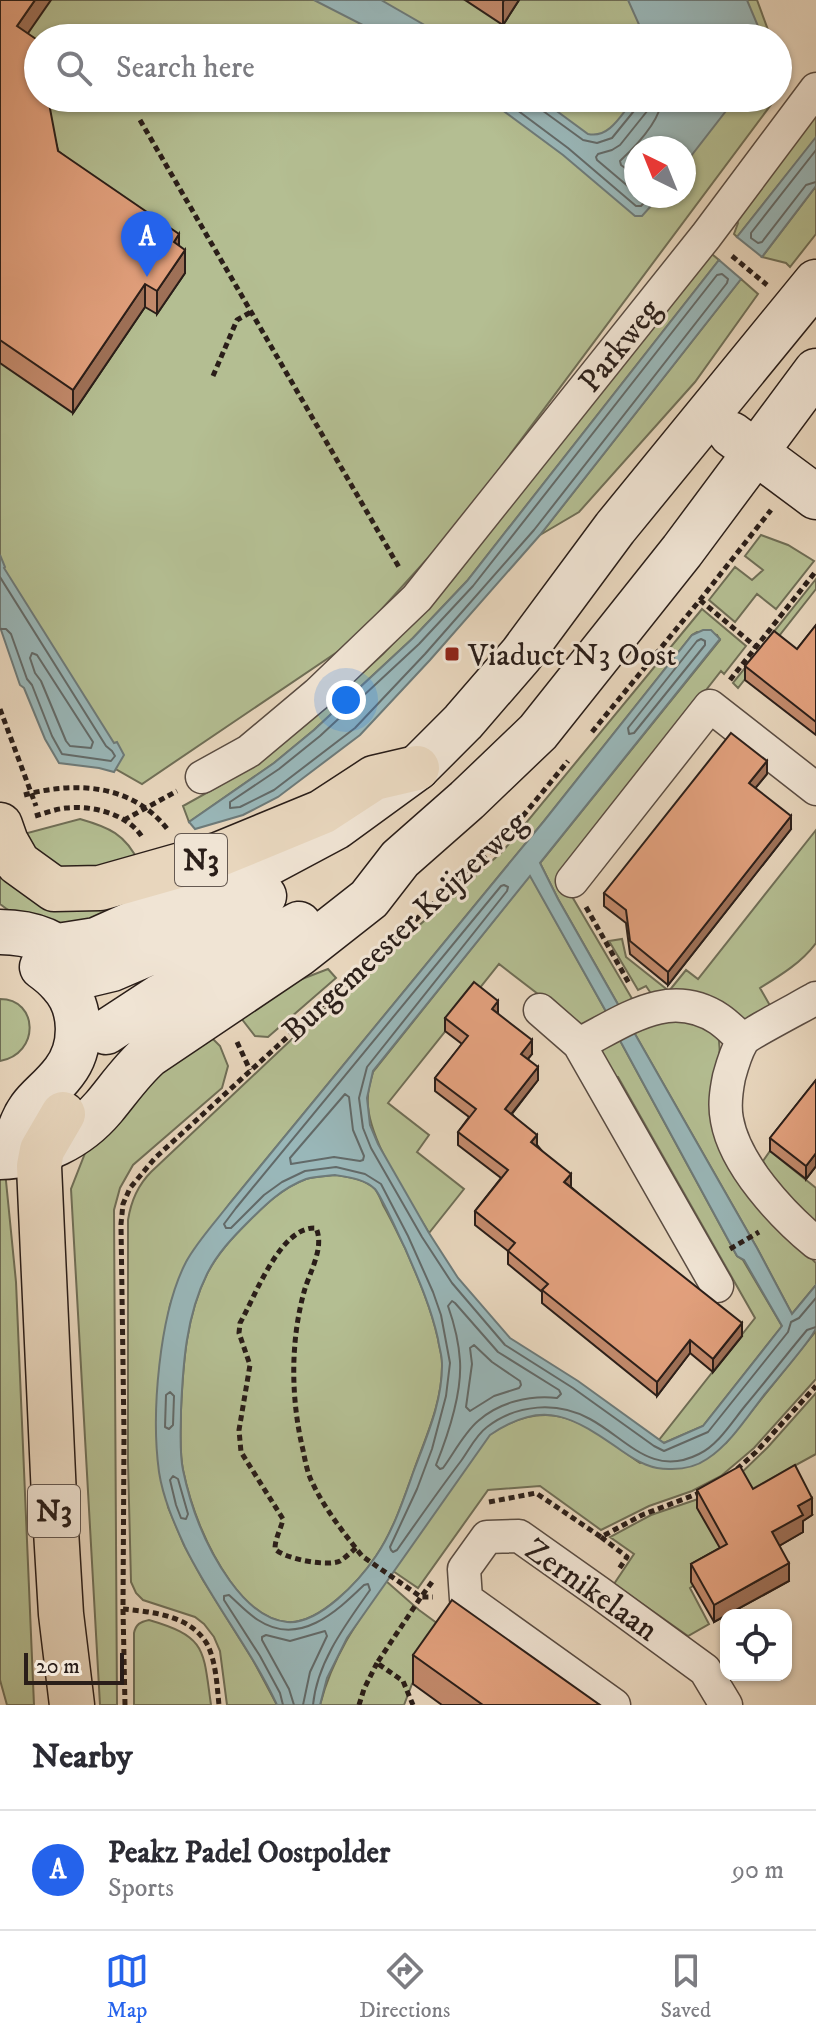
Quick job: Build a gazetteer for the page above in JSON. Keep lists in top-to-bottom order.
{
  "streets": {
    "main road": ["N3"],
    "street": ["Parkweg", "Burgemeester Keijzerweg", "Zernikelaan"]
  },
  "crossings": [
    ["N3", "Burgemeester Keijzerweg"]
  ],
  "places": {
    "transit": ["Viaduct N3 Oost"]
  },
  "scale_bar": "20 m",
  "north": "top left",
  "page": {
    "search": "Search here",
    "pins": "A",
    "scale": "20 m",
    "heading": "Nearby",
    "list": [
      {
        "mark": "A",
        "name": "Peakz Padel Oostpolder",
        "note": "Sports",
        "value": "90 m"
      }
    ],
    "nav": ["Map", "Directions", "Saved"]
  }
}
